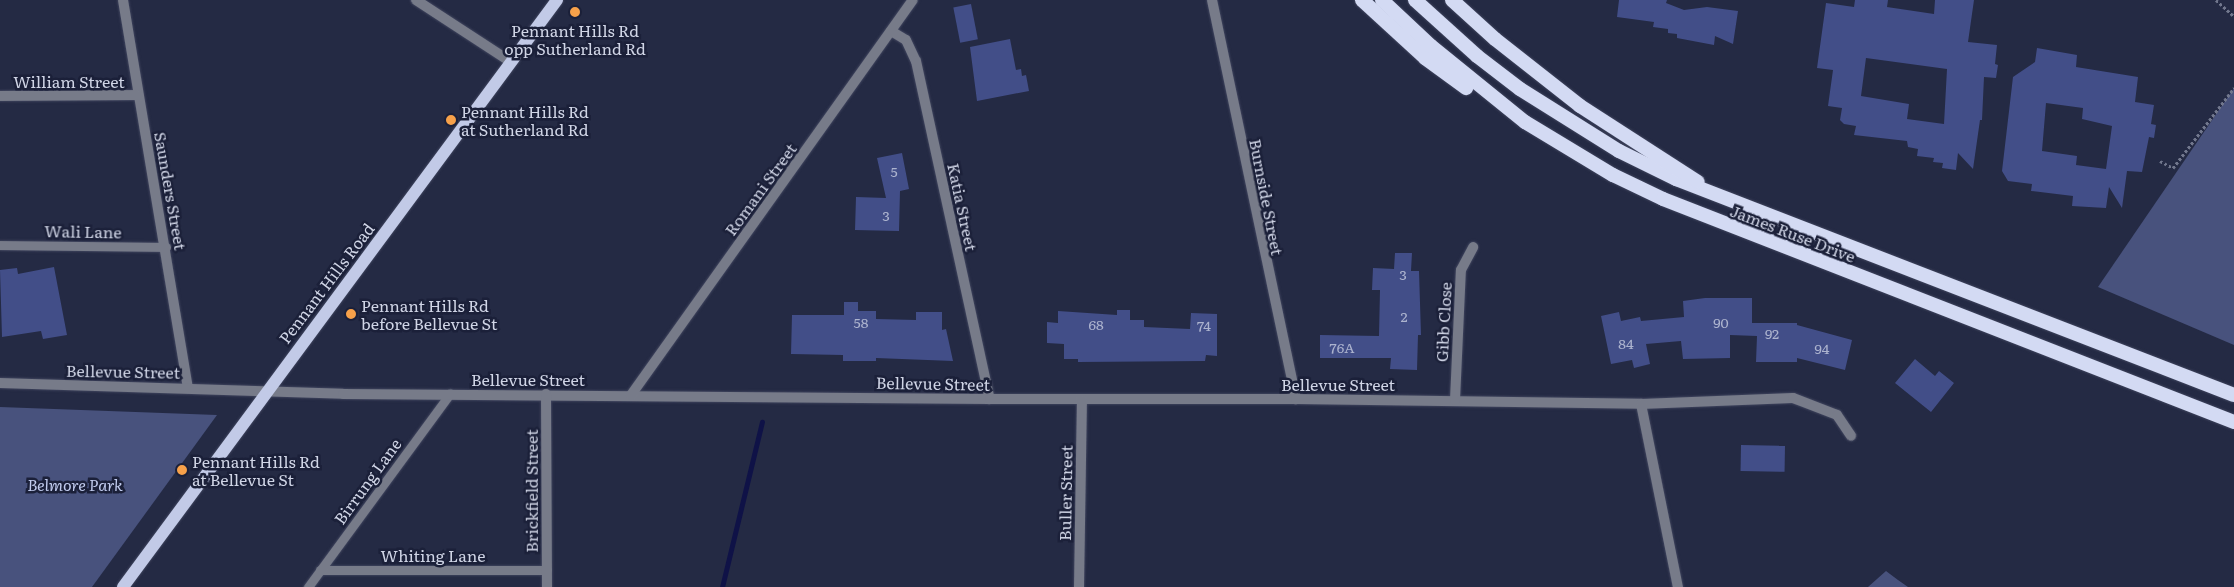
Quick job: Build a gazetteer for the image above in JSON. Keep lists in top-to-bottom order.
{
  "streets": {
    "highway": ["James Ruse Drive"],
    "main road": ["Pennant Hills Road"],
    "street": [
      "William Street",
      "Romani Street",
      "Saunders Street",
      "Burnside Street",
      "Katia Street",
      "Gibb Close",
      "Bellevue Street",
      "Brickfield Street",
      "Buller Street"
    ],
    "lane": ["Wali Lane", "Birrung Lane", "Whiting Lane"]
  },
  "crossings": [
    ["William Street", "Saunders Street"],
    ["Romani Street", "Katia Street"],
    ["Romani Street", "Bellevue Street"],
    ["Saunders Street", "Wali Lane"],
    ["Saunders Street", "Bellevue Street"],
    ["Burnside Street", "Bellevue Street"],
    ["Katia Street", "Bellevue Street"],
    ["Pennant Hills Road", "Bellevue Street"],
    ["Gibb Close", "Bellevue Street"],
    ["Bellevue Street", "Birrung Lane"],
    ["Bellevue Street", "Brickfield Street"],
    ["Bellevue Street", "Buller Street"],
    ["Birrung Lane", "Whiting Lane"],
    ["Brickfield Street", "Whiting Lane"]
  ],
  "parks": ["Belmore Park"],
  "places": [
    "Pennant Hills Rd opp Sutherland Rd",
    "Pennant Hills Rd at Sutherland Rd",
    "Pennant Hills Rd before Bellevue St",
    "Pennant Hills Rd at Bellevue St"
  ],
  "house_numbers": [
    "5",
    "3",
    "3",
    "2",
    "58",
    "90",
    "68",
    "74",
    "92",
    "84",
    "76A",
    "94"
  ]
}
